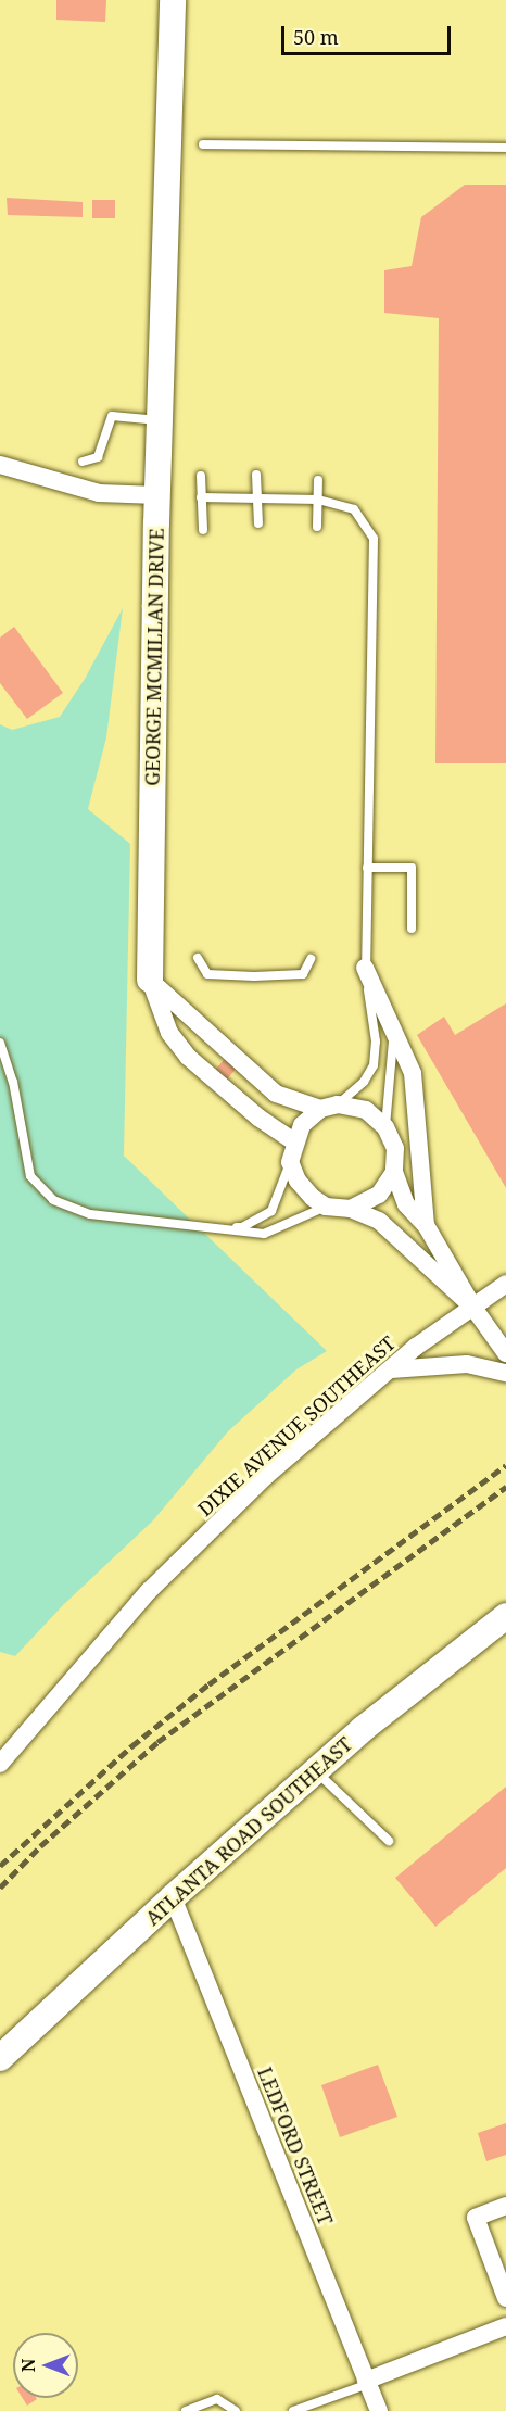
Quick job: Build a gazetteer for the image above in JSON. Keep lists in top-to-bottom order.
{
  "streets": {
    "street": [
      "GEORGE MCMILLAN DRIVE",
      "DIXIE AVENUE SOUTHEAST",
      "ATLANTA ROAD SOUTHEAST",
      "LEDFORD STREET"
    ]
  },
  "crossings": [
    ["ATLANTA ROAD SOUTHEAST", "LEDFORD STREET"]
  ],
  "scale_bar": "50 m",
  "north": "left"
}
